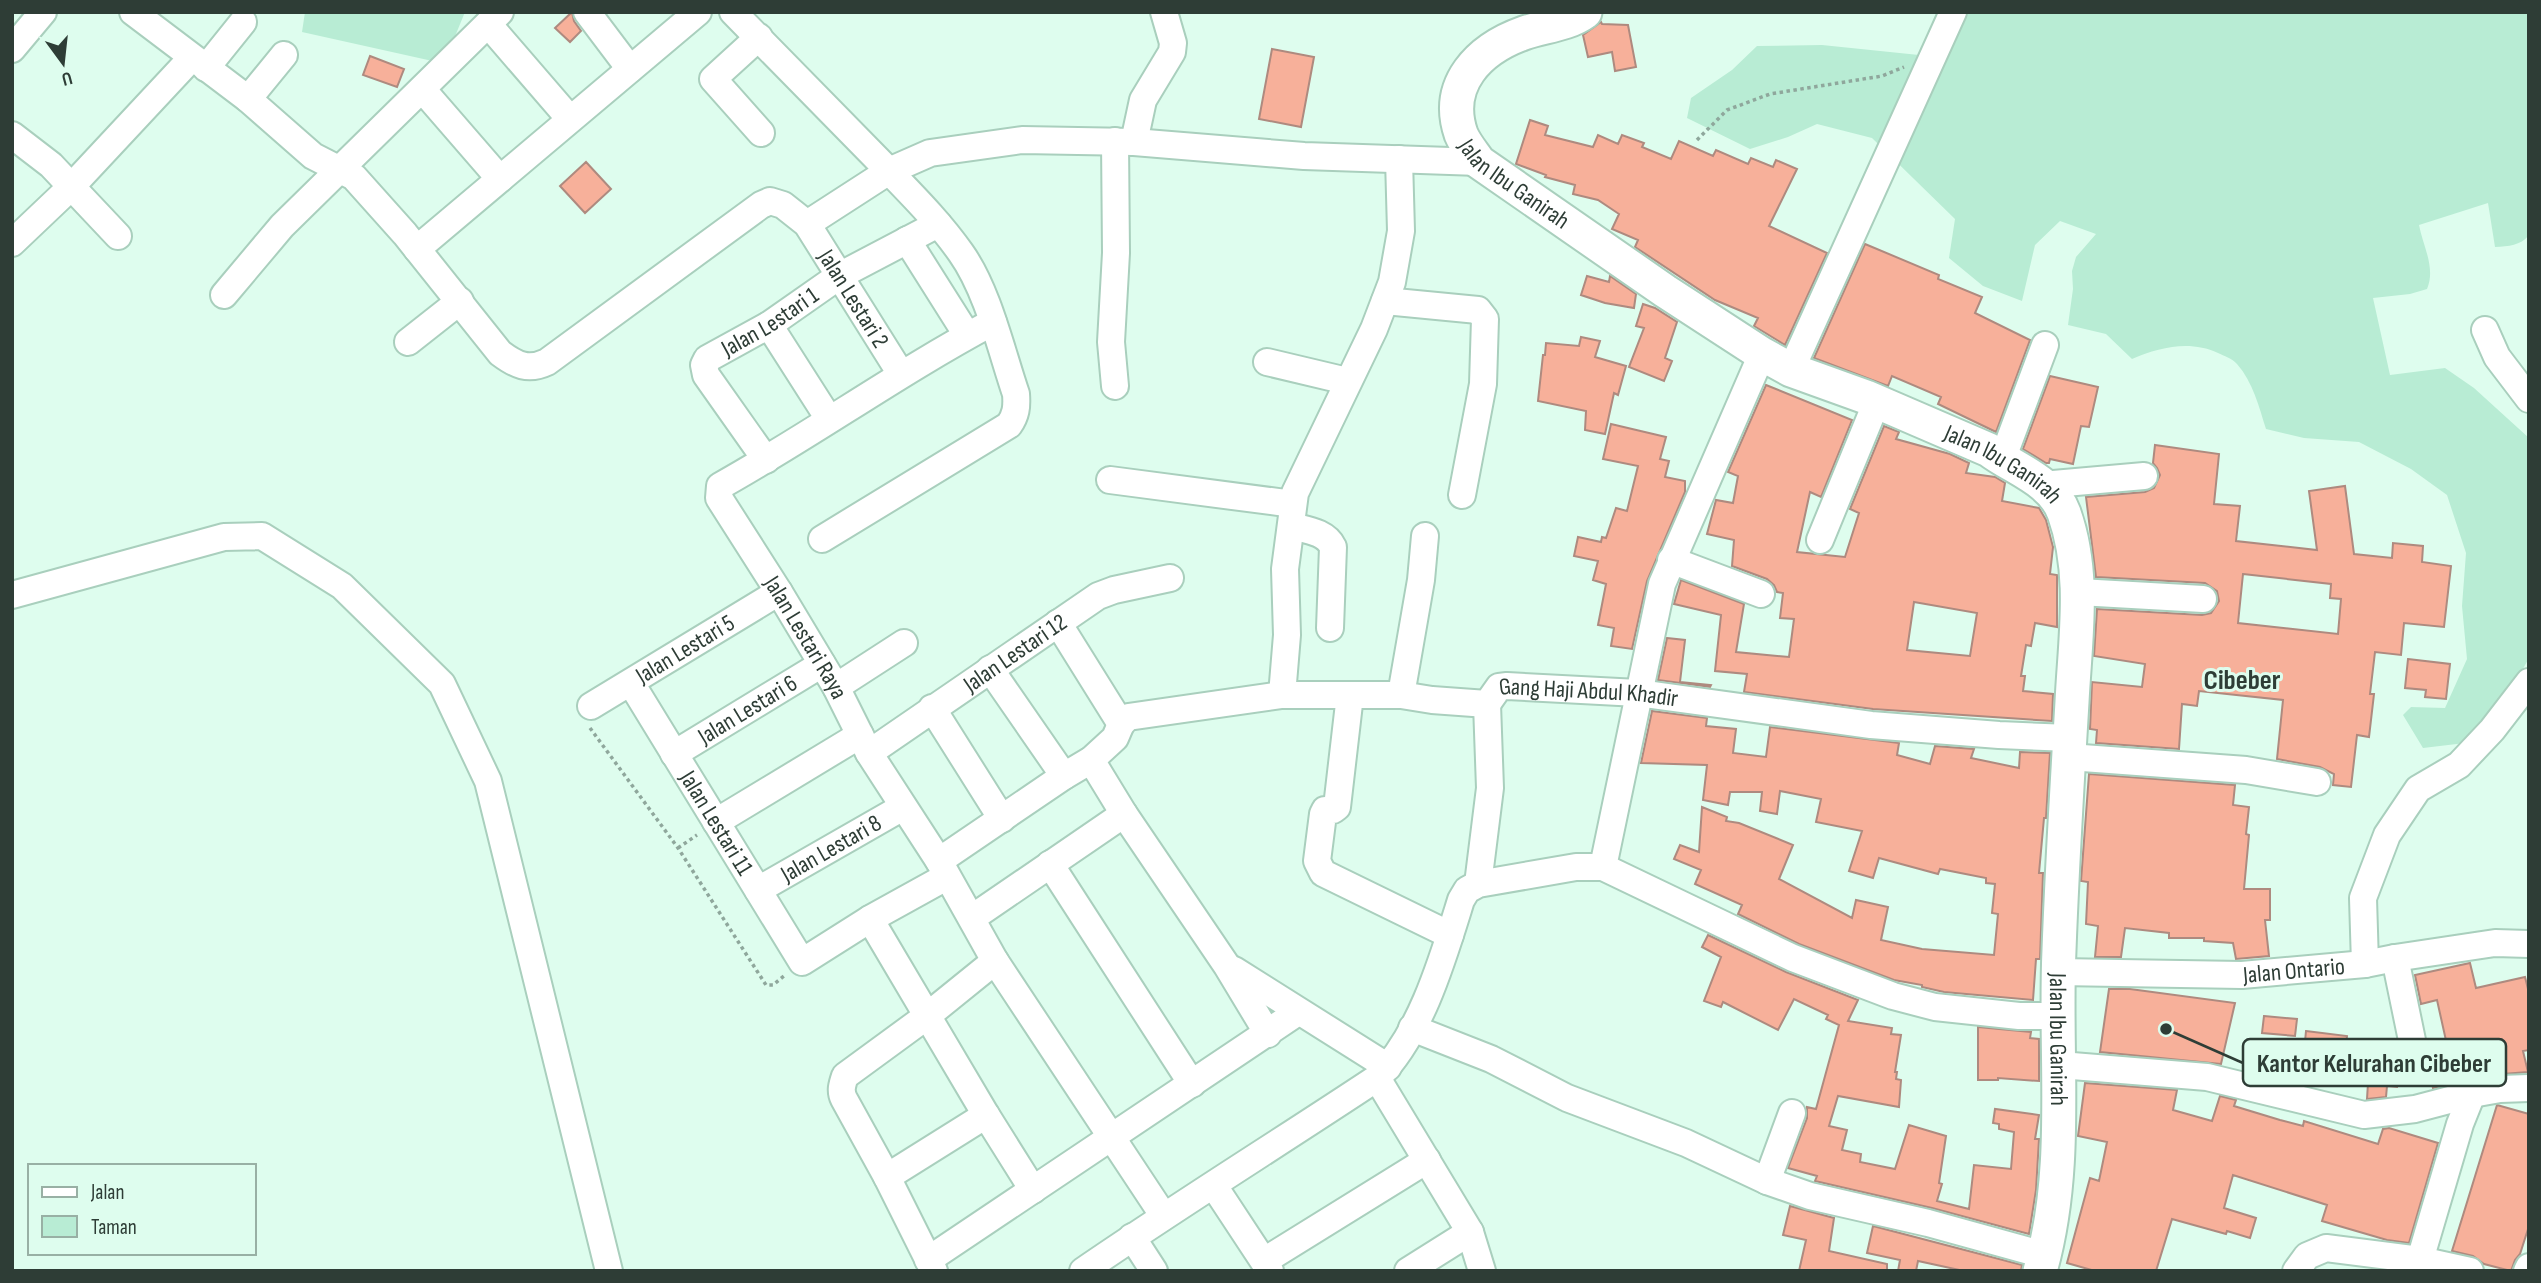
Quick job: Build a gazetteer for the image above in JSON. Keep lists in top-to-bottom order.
{
  "streets": {
    "main road": ["Jalan Ibu Ganirah"],
    "street": [
      "Jalan Lestari 2",
      "Jalan Lestari 1",
      "Jalan Lestari Raya",
      "Jalan Lestari 5",
      "Jalan Lestari 12",
      "Gang Haji Abdul Khadir",
      "Jalan Lestari 6",
      "Jalan Lestari 11",
      "Jalan Lestari 8",
      "Jalan Ontario"
    ]
  },
  "crossings": [
    ["Jalan Ibu Ganirah", "Gang Haji Abdul Khadir"],
    ["Jalan Ibu Ganirah", "Jalan Ontario"],
    ["Jalan Lestari 2", "Jalan Lestari 1"],
    ["Jalan Lestari 2", "Jalan Lestari Raya"],
    ["Jalan Lestari 1", "Jalan Lestari Raya"],
    ["Jalan Lestari Raya", "Jalan Lestari 5"],
    ["Jalan Lestari Raya", "Jalan Lestari 12"],
    ["Jalan Lestari Raya", "Jalan Lestari 6"],
    ["Jalan Lestari Raya", "Jalan Lestari 8"],
    ["Jalan Lestari 5", "Jalan Lestari 11"],
    ["Jalan Lestari 12", "Jalan Lestari 11"],
    ["Jalan Lestari 6", "Jalan Lestari 11"],
    ["Jalan Lestari 11", "Jalan Lestari 8"]
  ],
  "districts": ["Cibeber"],
  "places": ["Kantor Kelurahan Cibeber"],
  "legend": ["Jalan", "Taman"],
  "north": "bottom"
}
